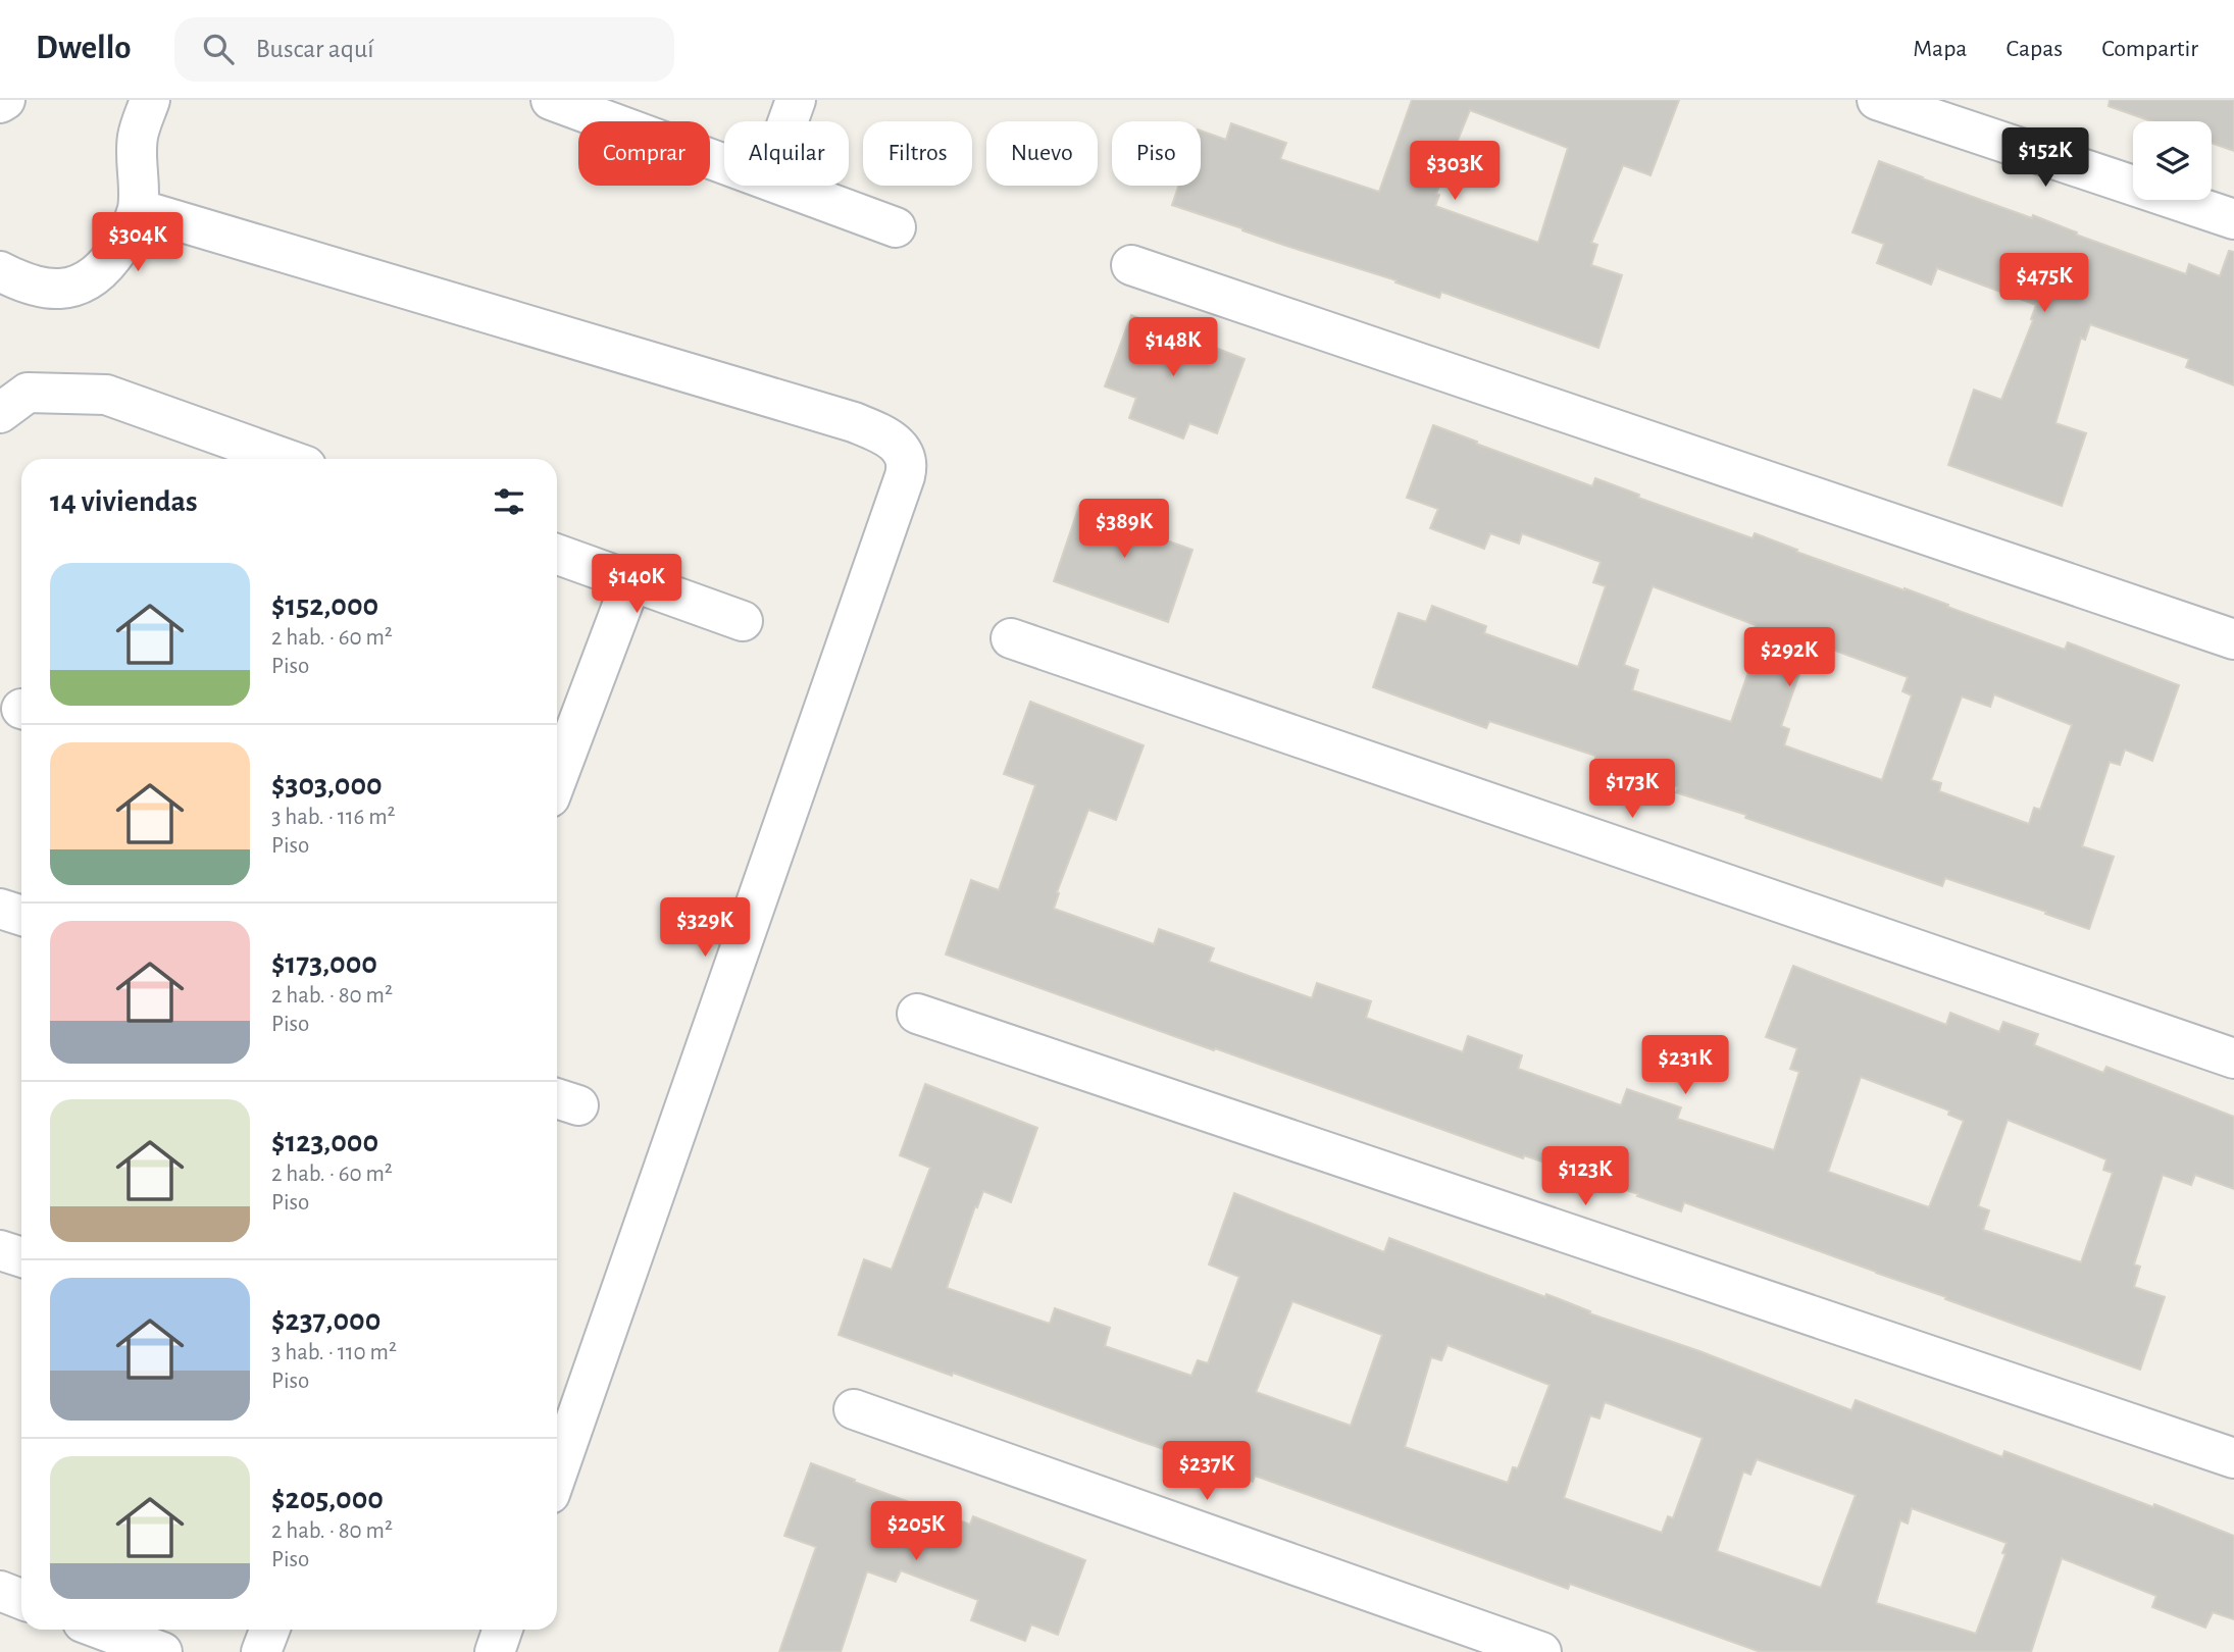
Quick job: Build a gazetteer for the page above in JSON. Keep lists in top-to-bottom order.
{
  "page": {
    "header": "Dwello",
    "search": "Buscar aquí",
    "nav": ["Mapa", "Capas", "Compartir"],
    "chip": [
      "Comprar",
      "Alquilar",
      "Filtros",
      "Nuevo",
      "Piso"
    ],
    "price": [
      "$152K",
      "$303K",
      "$304K",
      "$475K",
      "$148K",
      "$389K",
      "$140K",
      "$292K",
      "$173K",
      "$329K",
      "$231K",
      "$123K",
      "$237K",
      "$205K"
    ],
    "heading": "14 viviendas",
    "list": [
      {
        "name": "$152,000",
        "note": "2 hab. · 60 m² · Piso"
      },
      {
        "name": "$303,000",
        "note": "3 hab. · 116 m² · Piso"
      },
      {
        "name": "$173,000",
        "note": "2 hab. · 80 m² · Piso"
      },
      {
        "name": "$123,000",
        "note": "2 hab. · 60 m² · Piso"
      },
      {
        "name": "$237,000",
        "note": "3 hab. · 110 m² · Piso"
      },
      {
        "name": "$205,000",
        "note": "2 hab. · 80 m² · Piso"
      }
    ]
  }
}
